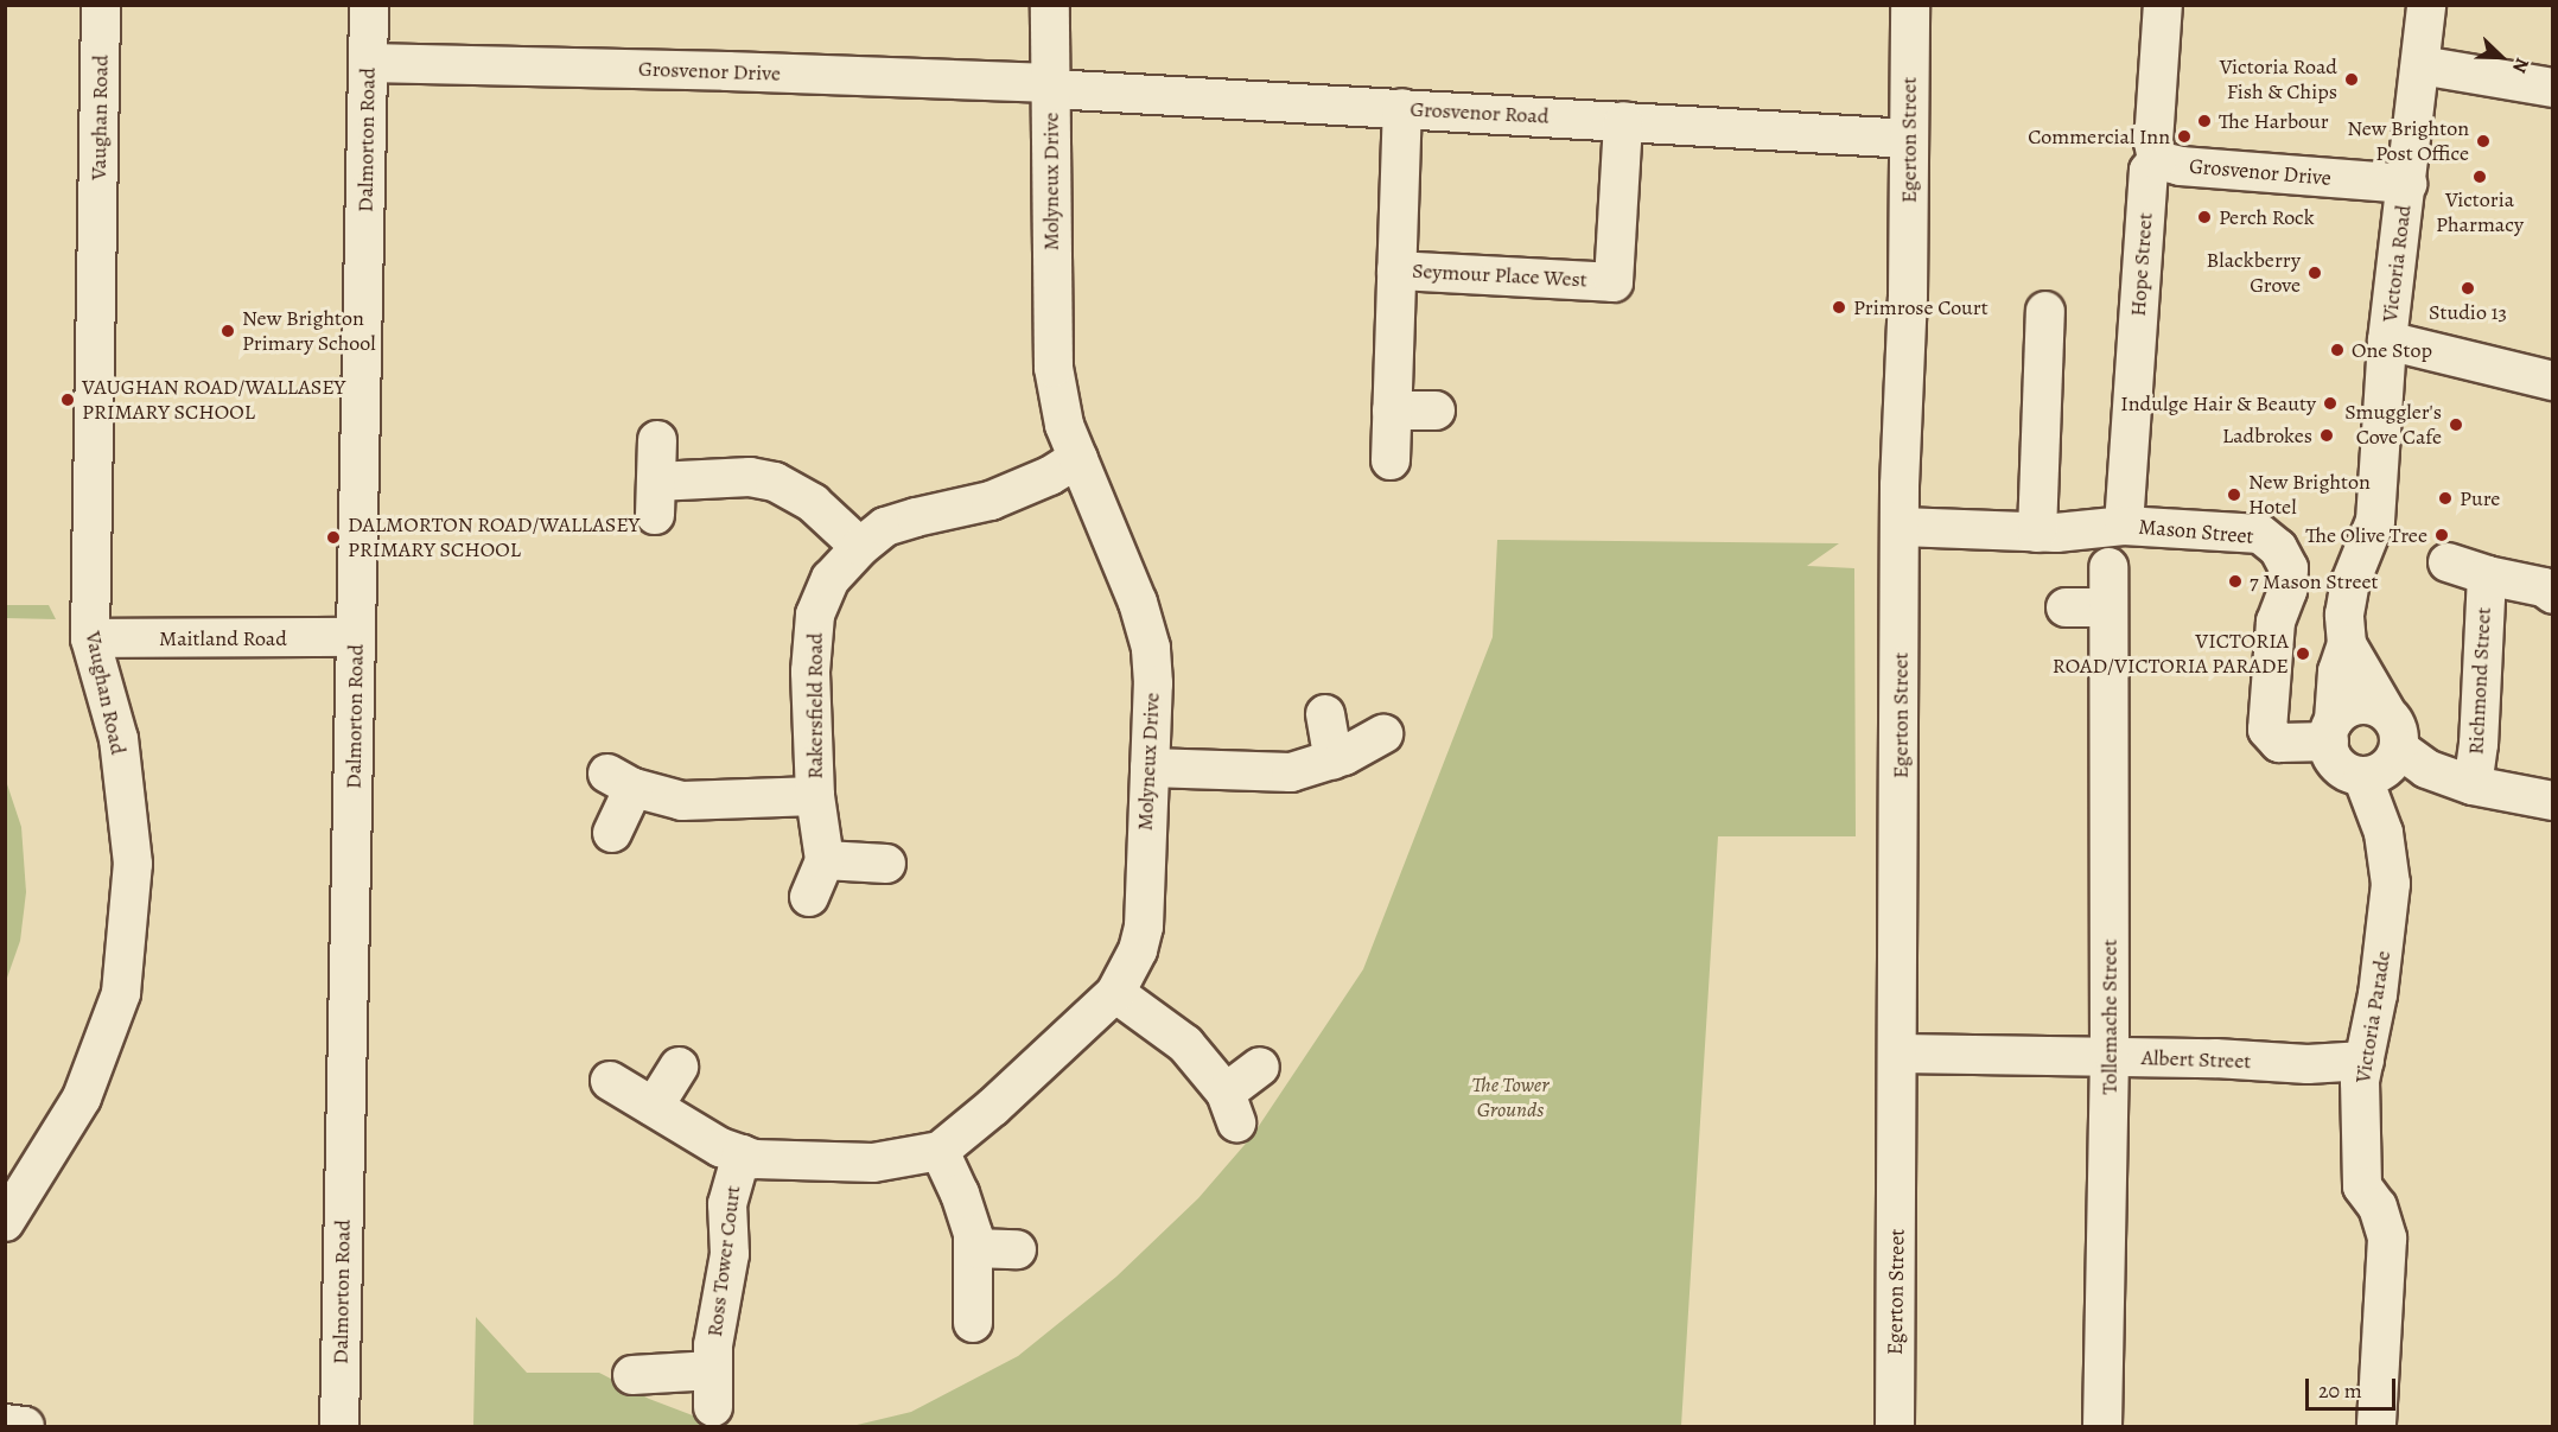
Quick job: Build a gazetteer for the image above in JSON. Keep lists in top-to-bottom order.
{
  "streets": {
    "street": [
      "Grosvenor Drive",
      "Grosvenor Road",
      "Vaughan Road",
      "Dalmorton Road",
      "Egerton Street",
      "Molyneux Drive",
      "Victoria Road",
      "Hope Street",
      "Seymour Place West",
      "Mason Street",
      "Maitland Road",
      "Richmond Street",
      "Rakersfield Road",
      "Tollemache Street",
      "Victoria Parade",
      "Albert Street",
      "Ross Tower Court"
    ]
  },
  "crossings": [
    ["Grosvenor Drive", "Grosvenor Road"],
    ["Grosvenor Drive", "Dalmorton Road"],
    ["Grosvenor Drive", "Molyneux Drive"],
    ["Grosvenor Drive", "Victoria Road"],
    ["Grosvenor Drive", "Hope Street"],
    ["Grosvenor Road", "Egerton Street"],
    ["Grosvenor Road", "Molyneux Drive"],
    ["Grosvenor Road", "Seymour Place West"],
    ["Vaughan Road", "Maitland Road"],
    ["Dalmorton Road", "Maitland Road"],
    ["Egerton Street", "Mason Street"],
    ["Egerton Street", "Albert Street"],
    ["Molyneux Drive", "Rakersfield Road"],
    ["Molyneux Drive", "Ross Tower Court"],
    ["Victoria Road", "Mason Street"],
    ["Victoria Road", "Victoria Parade"],
    ["Hope Street", "Mason Street"],
    ["Mason Street", "Victoria Parade"],
    ["Tollemache Street", "Albert Street"],
    ["Victoria Parade", "Albert Street"]
  ],
  "parks": ["The Tower Grounds"],
  "places": [
    "Victoria Road Fish & Chips",
    "The Harbour",
    "Commercial Inn",
    "New Brighton Post Office",
    "Victoria Pharmacy",
    "Perch Rock",
    "Blackberry Grove",
    "Studio 13",
    "Primrose Court",
    "New Brighton Primary School",
    "One Stop",
    "VAUGHAN ROAD/WALLASEY PRIMARY SCHOOL",
    "Indulge Hair & Beauty",
    "Smuggler's Cove Cafe",
    "Ladbrokes",
    "New Brighton Hotel",
    "Pure",
    "The Olive Tree",
    "DALMORTON ROAD/WALLASEY PRIMARY SCHOOL",
    "7 Mason Street",
    "VICTORIA ROAD/VICTORIA PARADE"
  ],
  "scale_bar": "20 m",
  "north": "bottom right"
}
